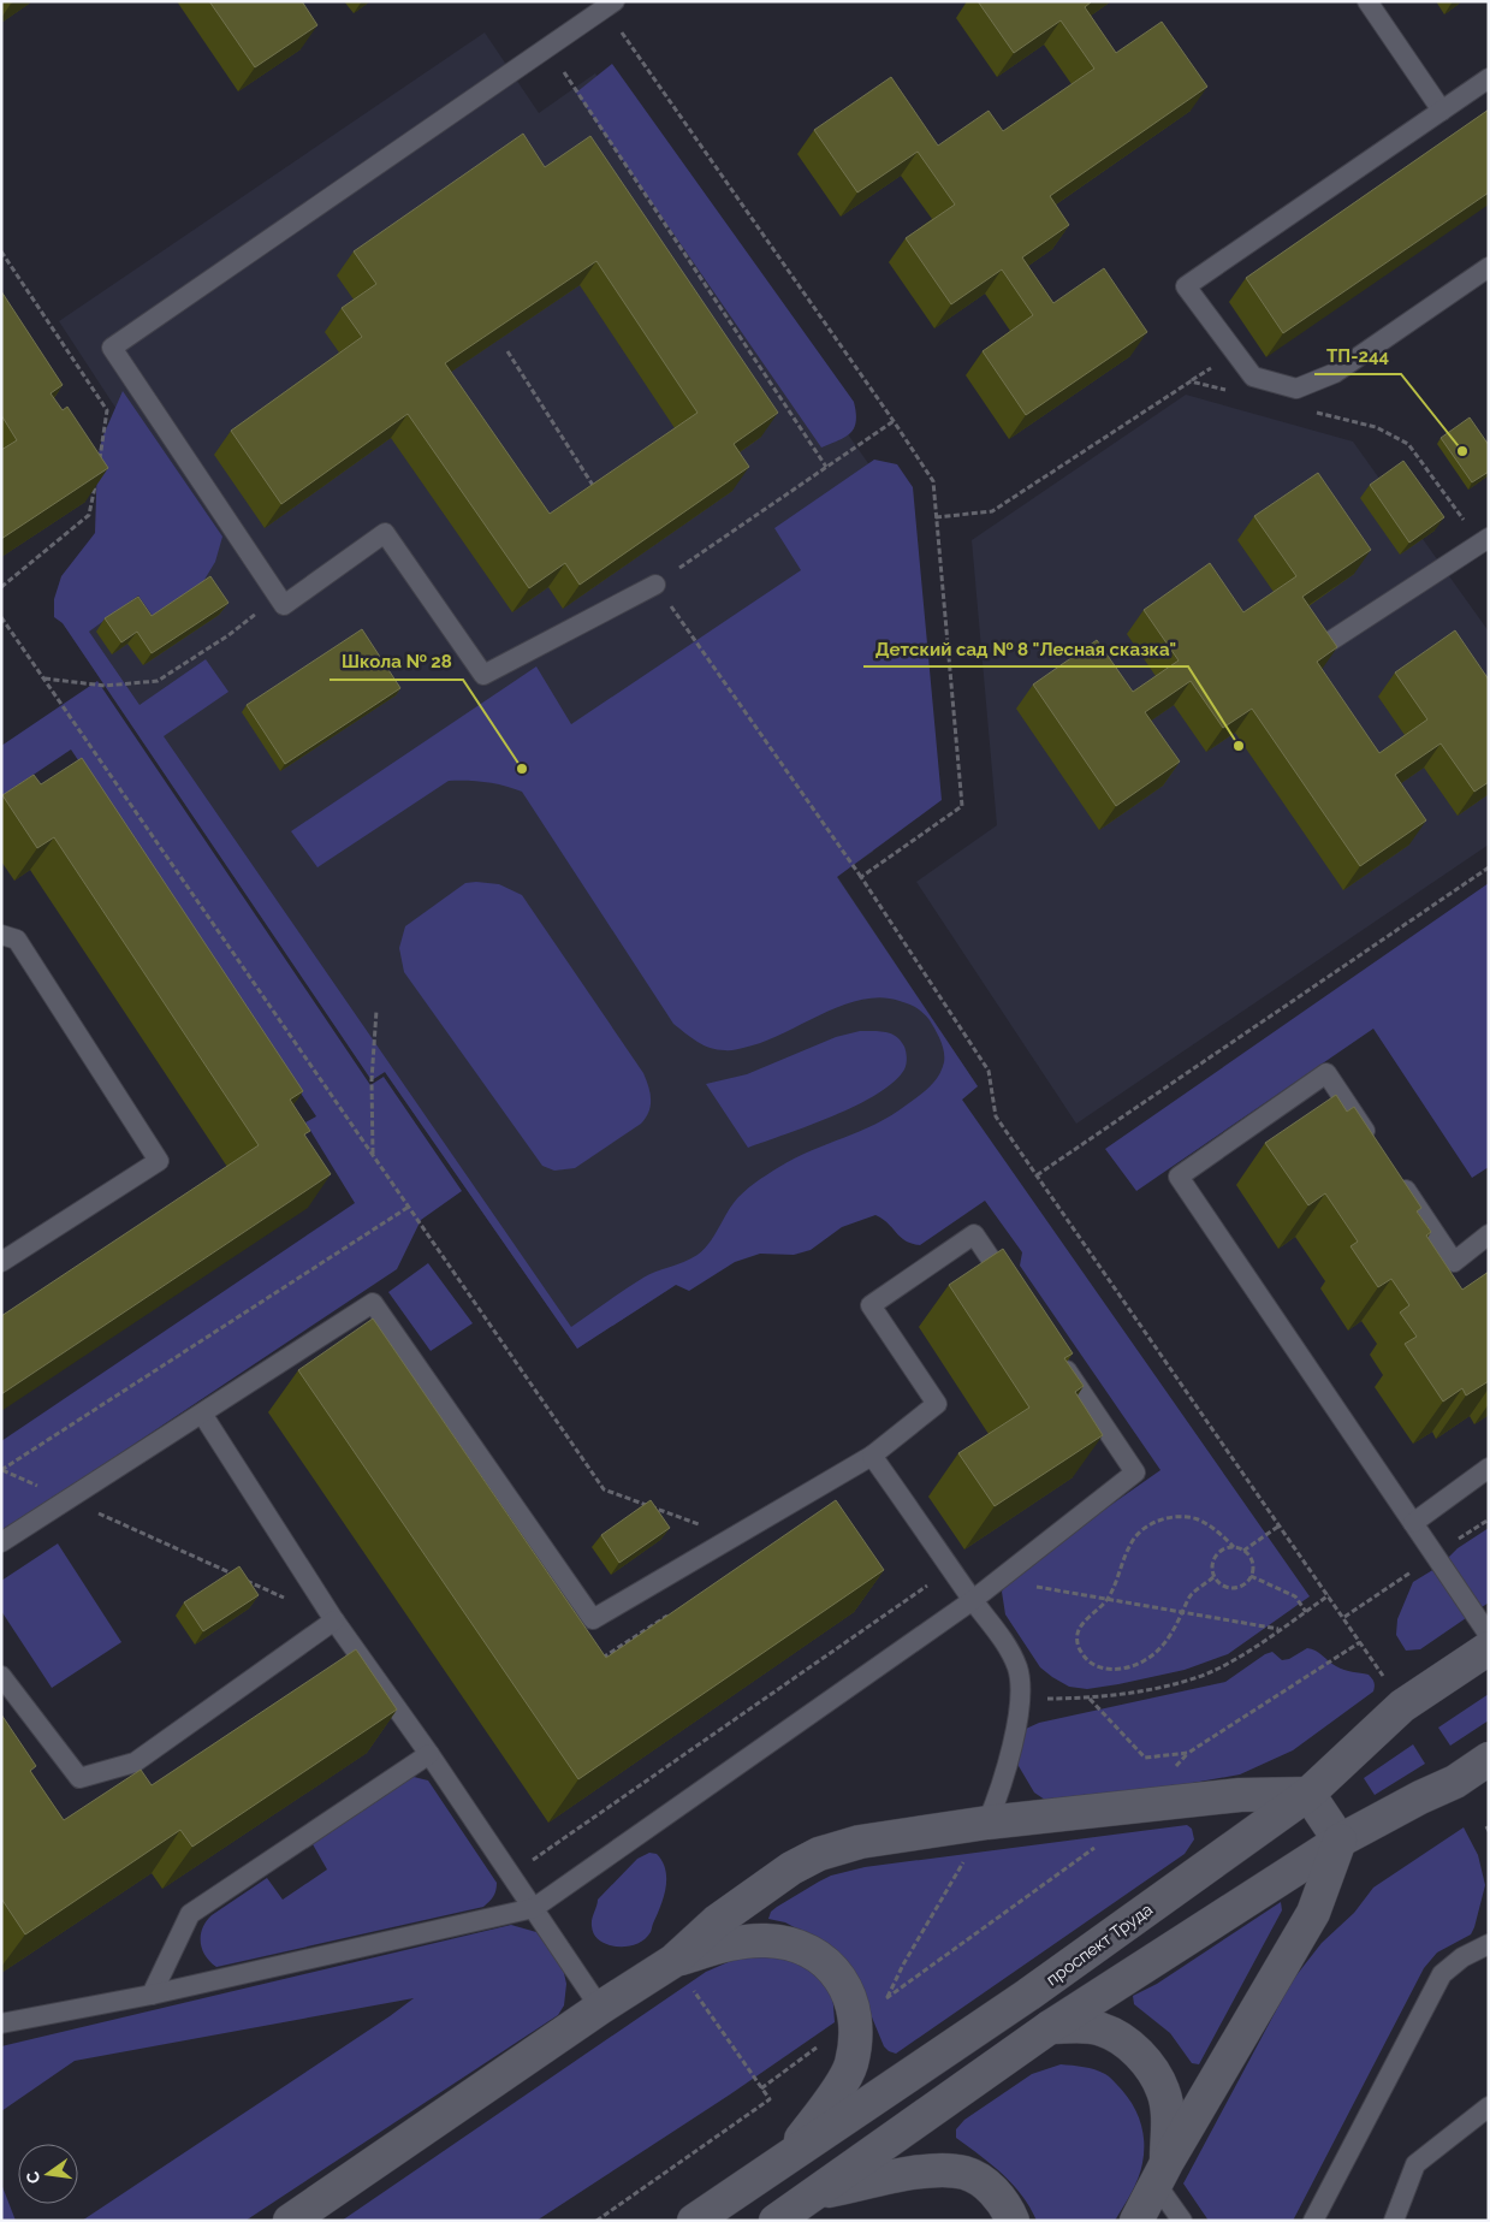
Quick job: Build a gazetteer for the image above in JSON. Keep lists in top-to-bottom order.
{
  "streets": {
    "main road": ["проспект Труда"]
  },
  "places": ["ТП-244", "Детский сад № 8 \"Лесная сказка\"", "Школа № 28"],
  "north": "left"
}
